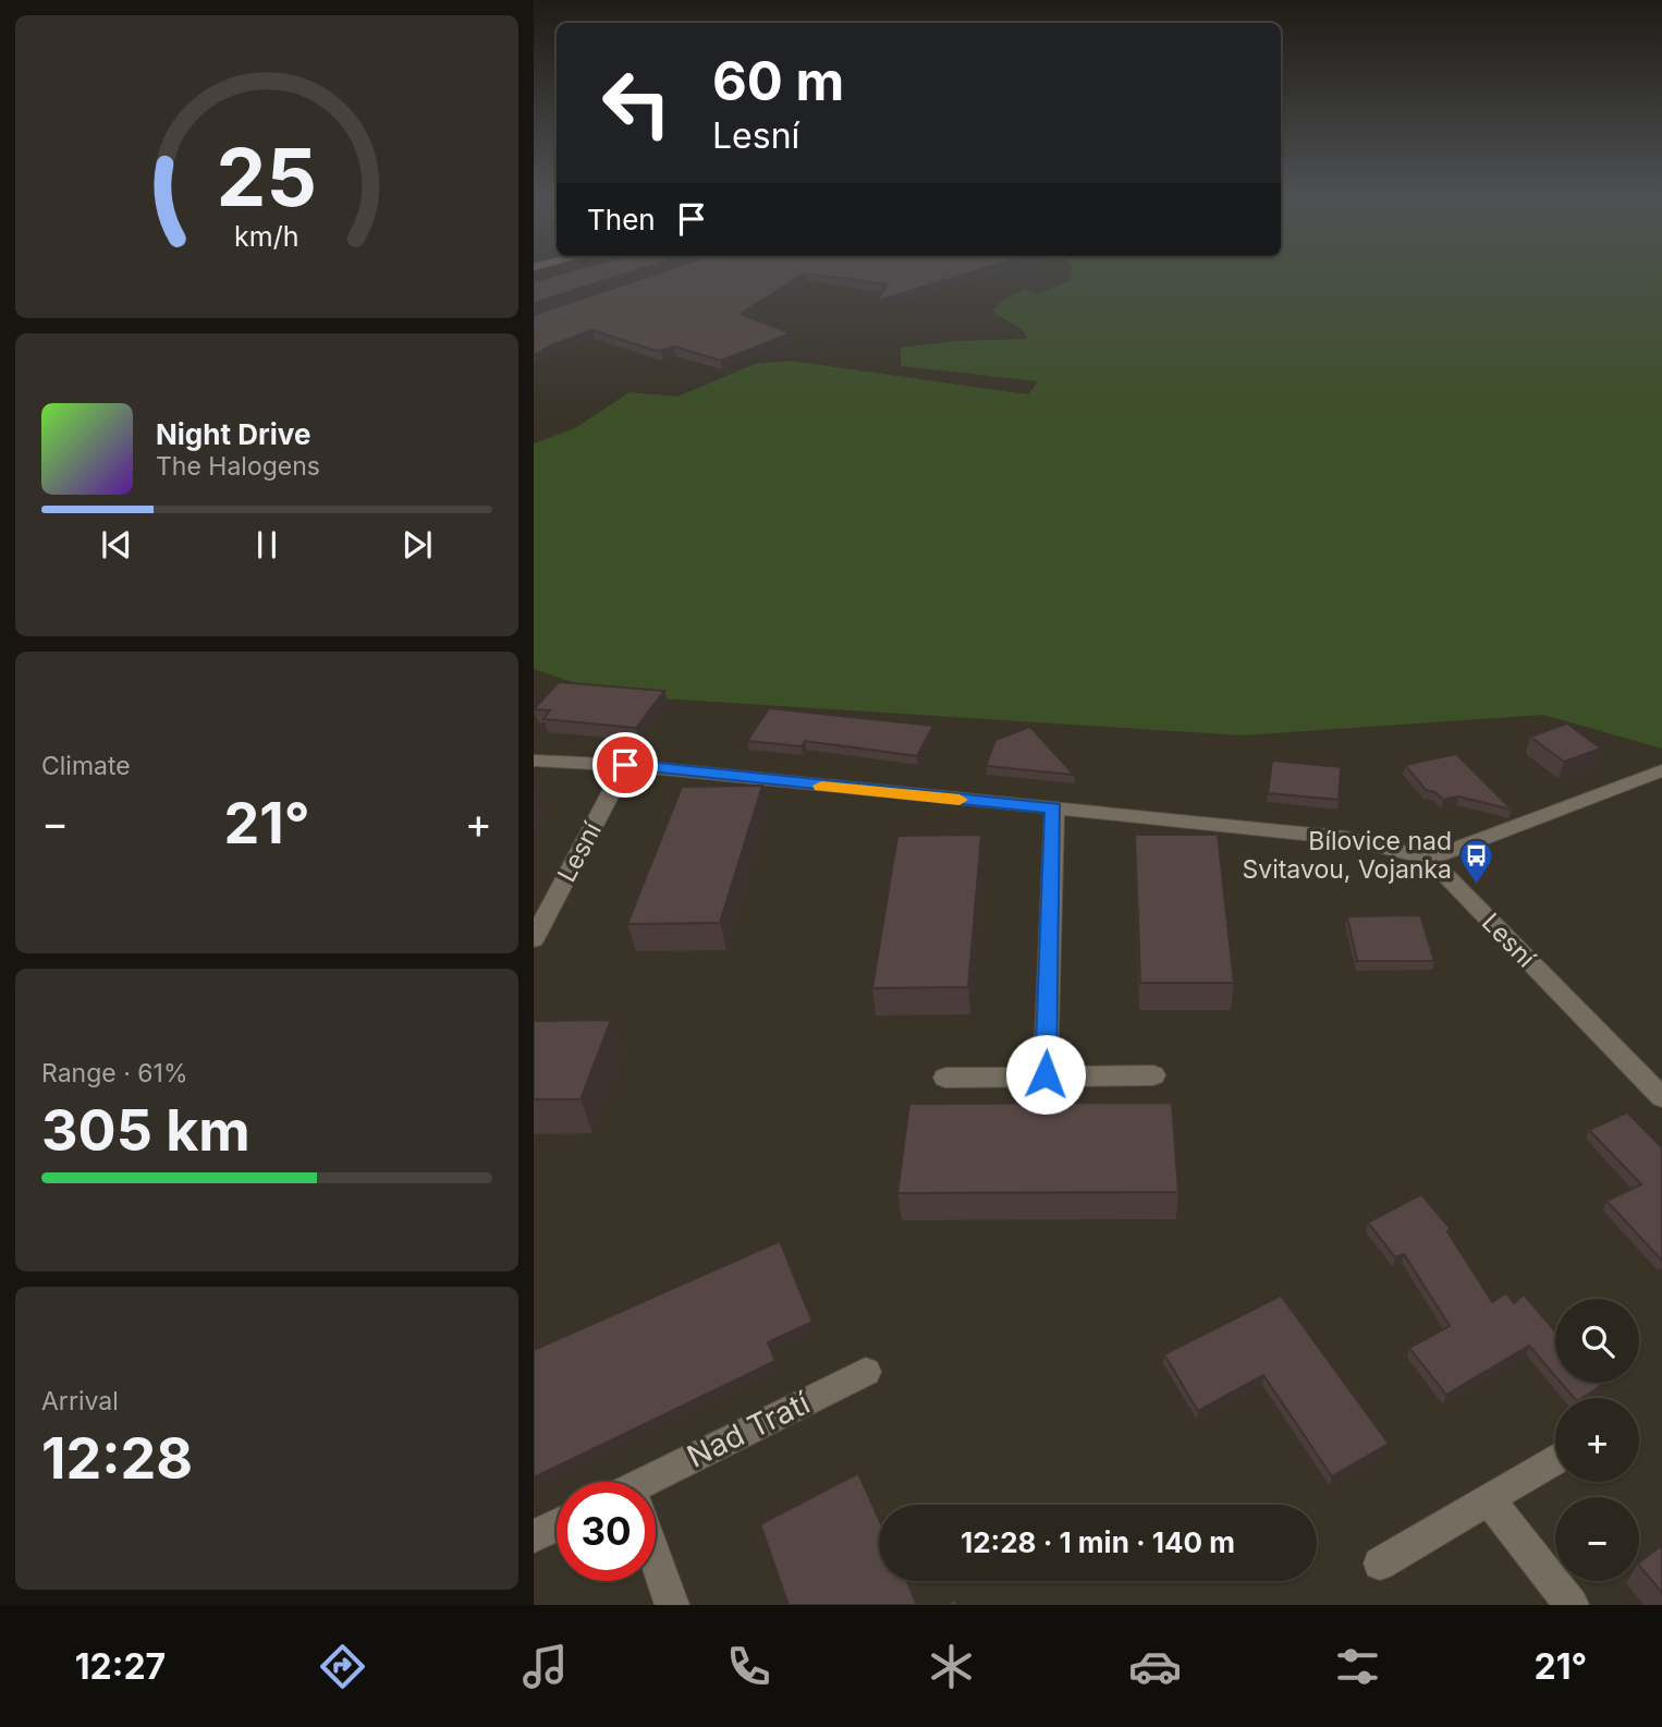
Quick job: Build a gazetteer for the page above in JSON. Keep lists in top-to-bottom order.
{
  "streets": {
    "street": ["Lesní", "Nad Tratí"]
  },
  "places": {
    "bus stop": ["Bílovice nad Svitavou, Vojanka"]
  },
  "page": {
    "turn": ["60 m", "Lesní"],
    "then": "Then",
    "song": ["Night Drive", "The Halogens"],
    "tile": [
      "Climate",
      ["Range · 61%", "305 km"],
      ["Arrival", "12:28"]
    ],
    "heat": ["−", "21°", "+"],
    "map_buttons": ["+", "−"],
    "limit": "30",
    "trip": "12:28 · 1 min · 140 m",
    "tabs": ["12:27", "21°"],
    "gauge": ["25", "km/h"]
  }
}
